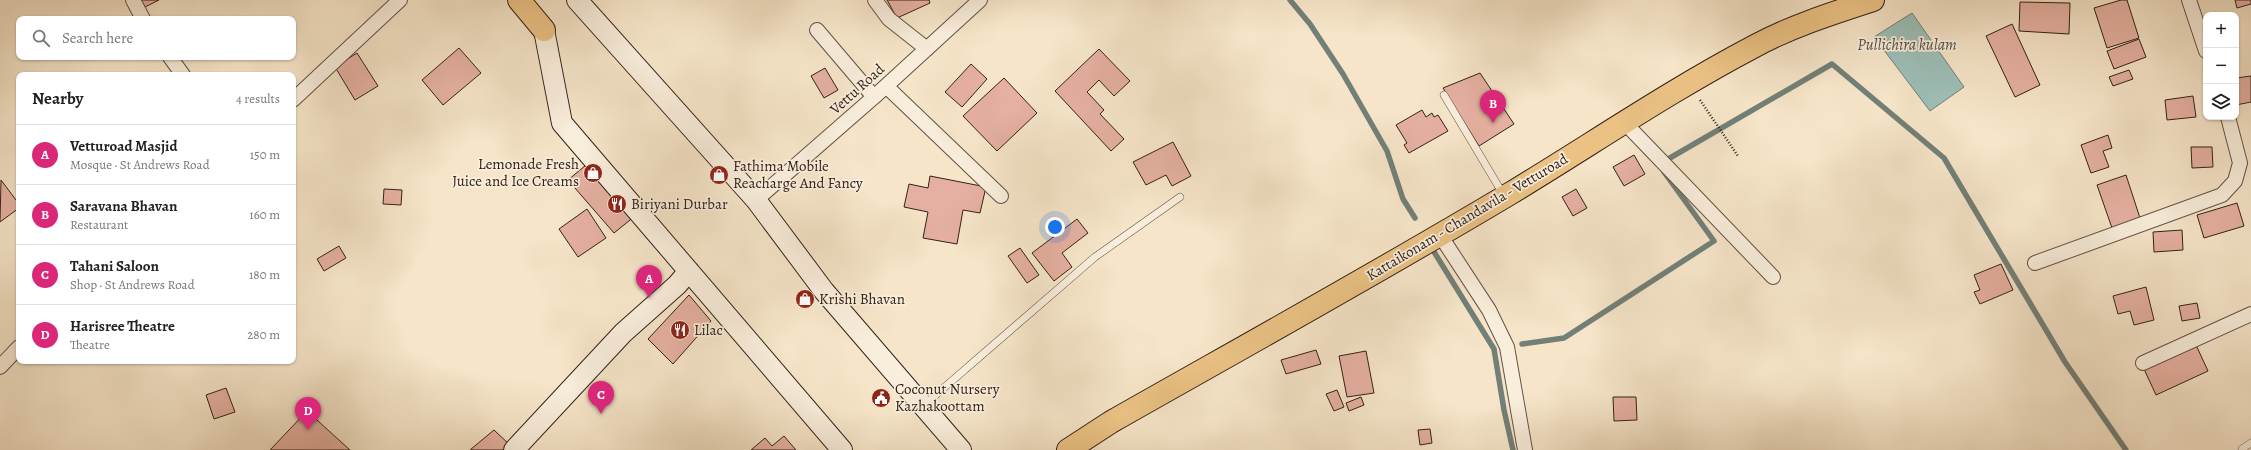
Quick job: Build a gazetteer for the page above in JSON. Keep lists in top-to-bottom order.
{
  "streets": {
    "main road": ["Kattaikonam - Chandavila - Vetturoad"],
    "street": ["Vettu Road"]
  },
  "water": ["Pullichira kulam"],
  "places": {
    "shop": ["Lemonade Fresh Juice and Ice Creams", "Fathima Mobile Reacharge And Fancy", "Krishi Bhavan"],
    "restaurant": ["Biriyani Durbar", "Lilac"],
    "public building": ["Coconut Nursery Kazhakoottam"]
  },
  "page": {
    "map_buttons": ["+", "−"],
    "search": "Search here",
    "heading": ["Nearby", "4 results"],
    "pins": [
      "B",
      "A",
      "C",
      "D"
    ],
    "list": [
      {
        "mark": "A",
        "name": "Vetturoad Masjid",
        "note": "Mosque · St Andrews Road",
        "value": "150 m"
      },
      {
        "mark": "B",
        "name": "Saravana Bhavan",
        "note": "Restaurant",
        "value": "160 m"
      },
      {
        "mark": "C",
        "name": "Tahani Saloon",
        "note": "Shop · St Andrews Road",
        "value": "180 m"
      },
      {
        "mark": "D",
        "name": "Harisree Theatre",
        "note": "Theatre",
        "value": "280 m"
      }
    ]
  }
}
